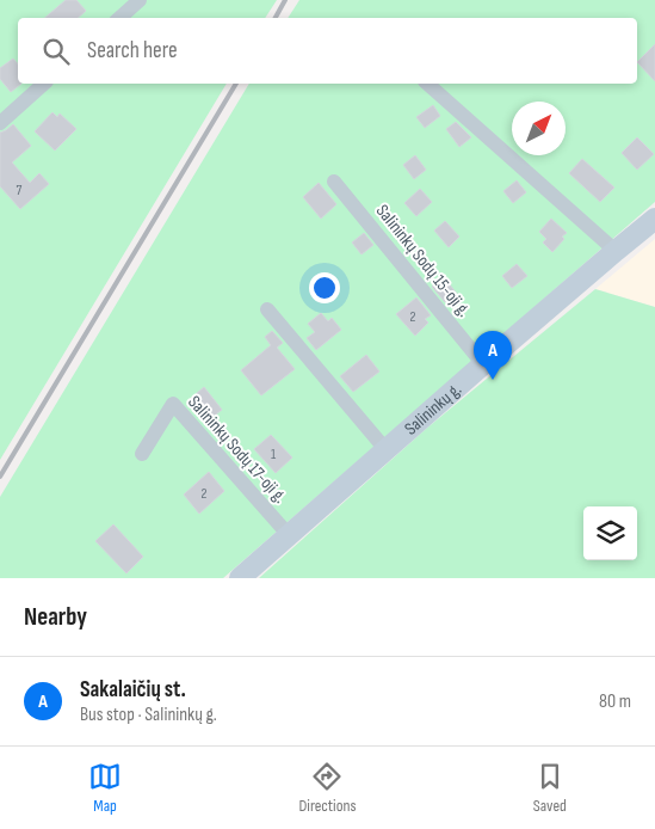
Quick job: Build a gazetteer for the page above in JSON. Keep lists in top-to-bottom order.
{
  "streets": {
    "main road": ["Salininkų g."],
    "street": ["Salininkų Sodų 15-oji g.", "Salininkų Sodų 17-oji g."]
  },
  "crossings": [
    ["Salininkų Sodų 15-oji g.", "Salininkų g."],
    ["Salininkų g.", "Salininkų Sodų 17-oji g."]
  ],
  "house_numbers": [
    "7",
    "2",
    "1",
    "2"
  ],
  "north": "top right",
  "page": {
    "search": "Search here",
    "pins": "A",
    "heading": "Nearby",
    "list": [
      {
        "mark": "A",
        "name": "Sakalaičių st.",
        "note": "Bus stop · Salininkų g.",
        "value": "80 m"
      }
    ],
    "nav": ["Map", "Directions", "Saved"]
  }
}
